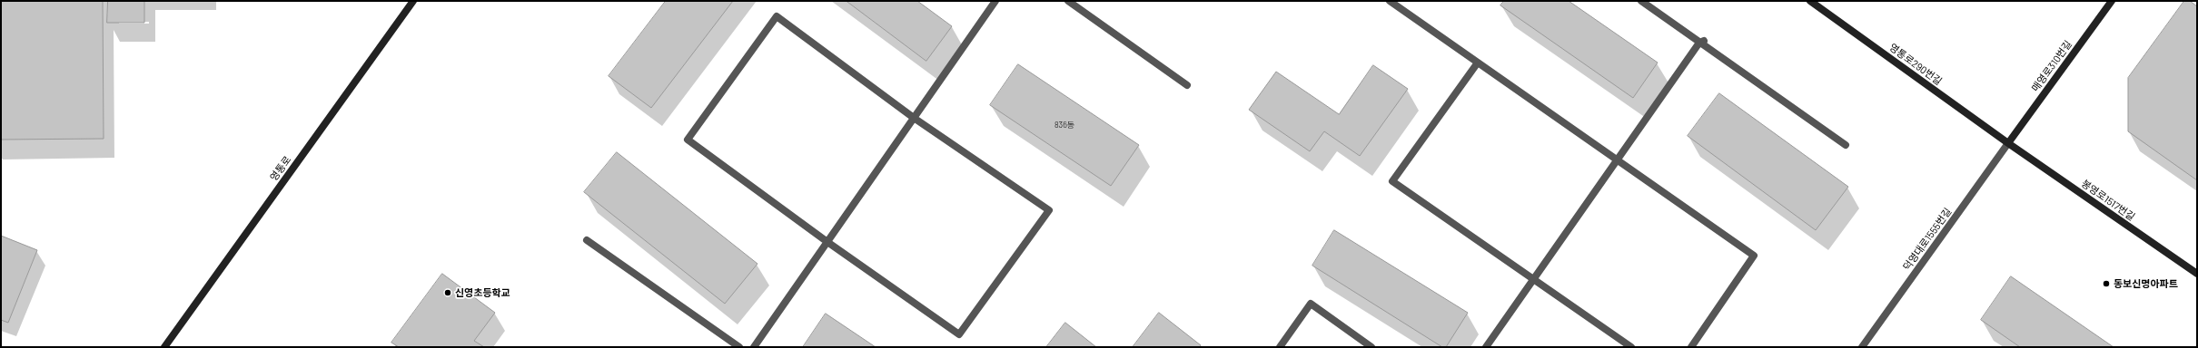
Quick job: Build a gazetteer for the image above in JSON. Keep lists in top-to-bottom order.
{
  "streets": {
    "street": [
      "영통로290번길",
      "매영로310번길",
      "영통로",
      "봉영로1517번길",
      "덕영대로1555번길"
    ]
  },
  "crossings": [
    ["영통로290번길", "매영로310번길"],
    ["영통로290번길", "봉영로1517번길"],
    ["영통로290번길", "덕영대로1555번길"],
    ["매영로310번길", "봉영로1517번길"],
    ["매영로310번길", "덕영대로1555번길"],
    ["봉영로1517번길", "덕영대로1555번길"]
  ],
  "places": ["동보신명아파트", "신영초등학교"],
  "house_numbers": ["836동"]
}
